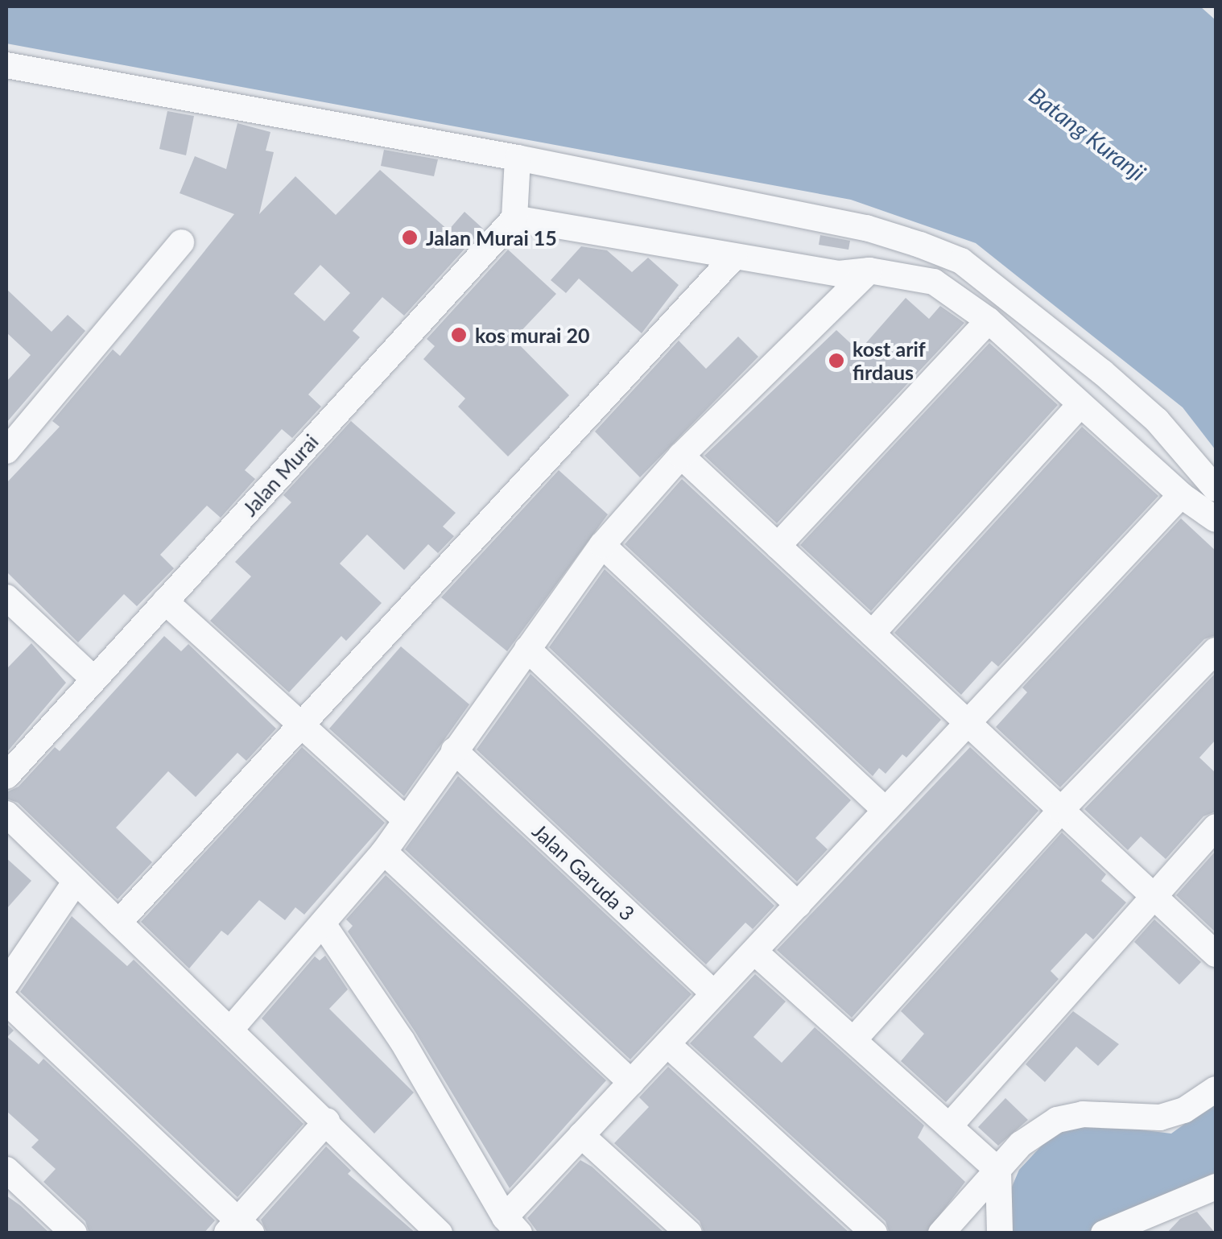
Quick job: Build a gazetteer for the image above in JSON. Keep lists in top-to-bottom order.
{
  "streets": {
    "street": ["Jalan Murai", "Jalan Garuda 3"]
  },
  "water": ["Batang Kuranji"],
  "places": ["Jalan Murai 15", "kos murai 20", "kost arif firdaus"]
}
